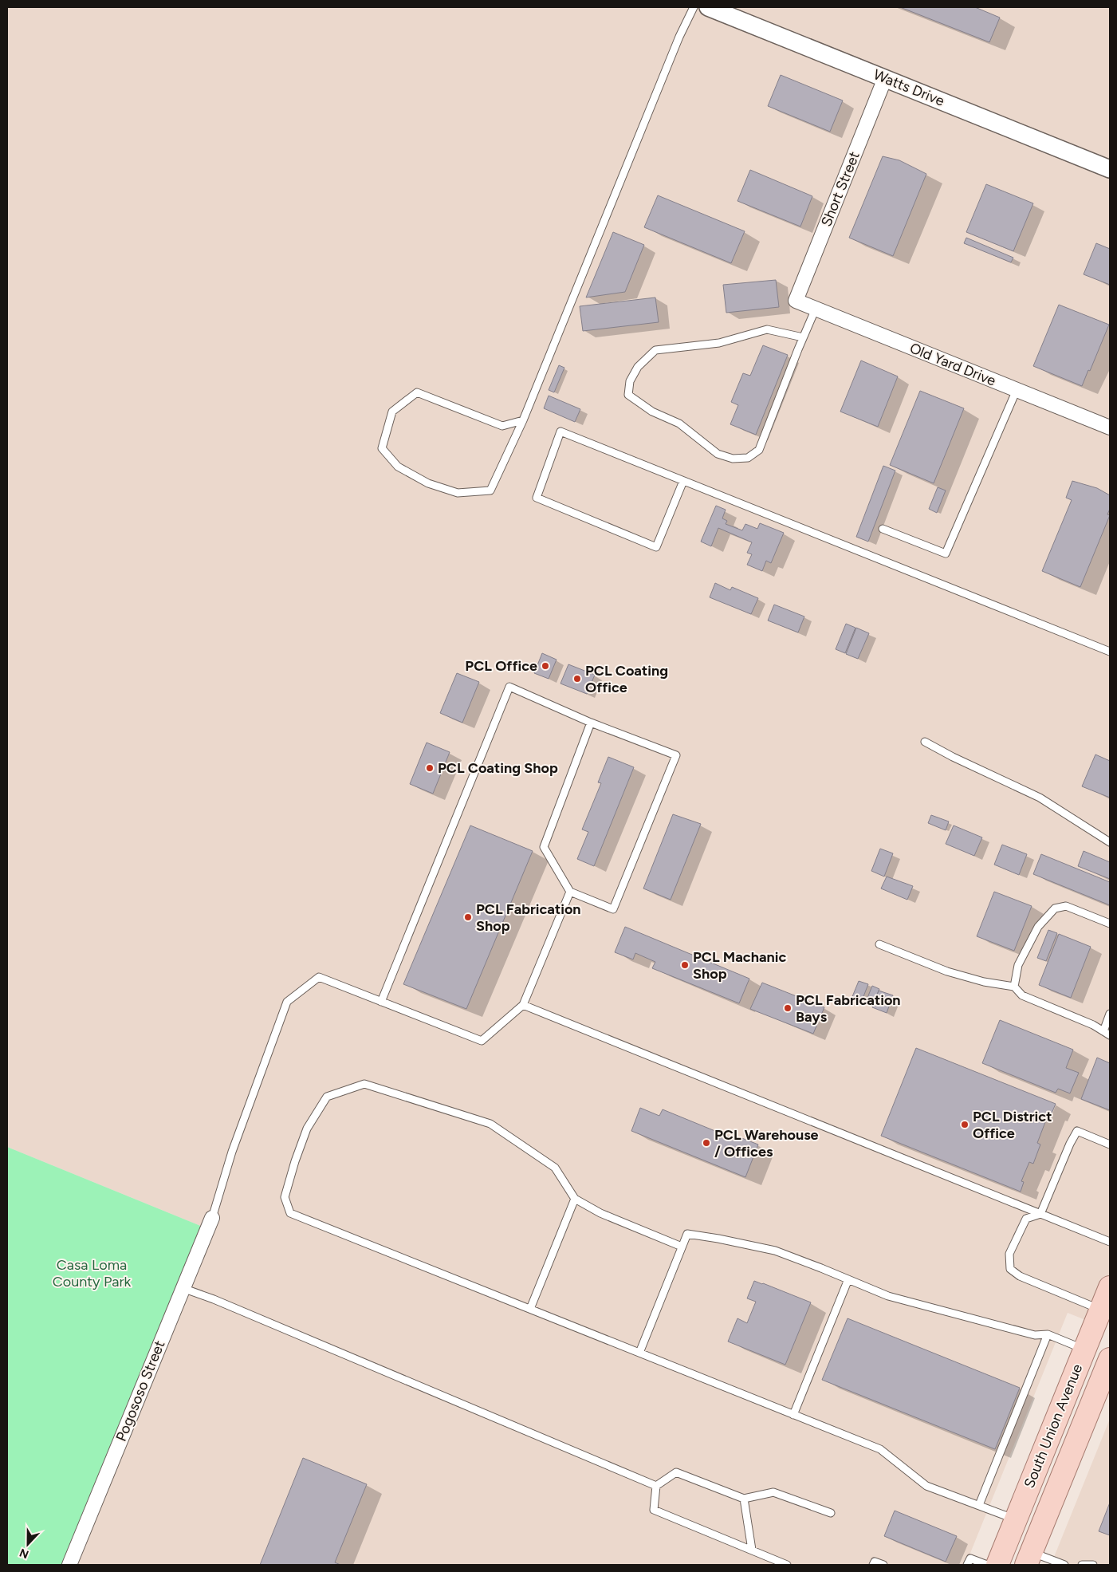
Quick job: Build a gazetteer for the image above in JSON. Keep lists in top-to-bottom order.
{
  "streets": {
    "main road": ["South Union Avenue"],
    "street": [
      "Watts Drive",
      "Short Street",
      "Old Yard Drive",
      "Pogososo Street"
    ]
  },
  "crossings": [
    ["Watts Drive", "Short Street"],
    ["Short Street", "Old Yard Drive"]
  ],
  "parks": ["Casa Loma County Park"],
  "places": [
    "PCL Office",
    "PCL Coating Office",
    "PCL Coating Shop",
    "PCL Fabrication Shop",
    "PCL Machanic Shop",
    "PCL Fabrication Bays",
    "PCL District Office",
    "PCL Warehouse / Offices"
  ],
  "north": "bottom"
}
